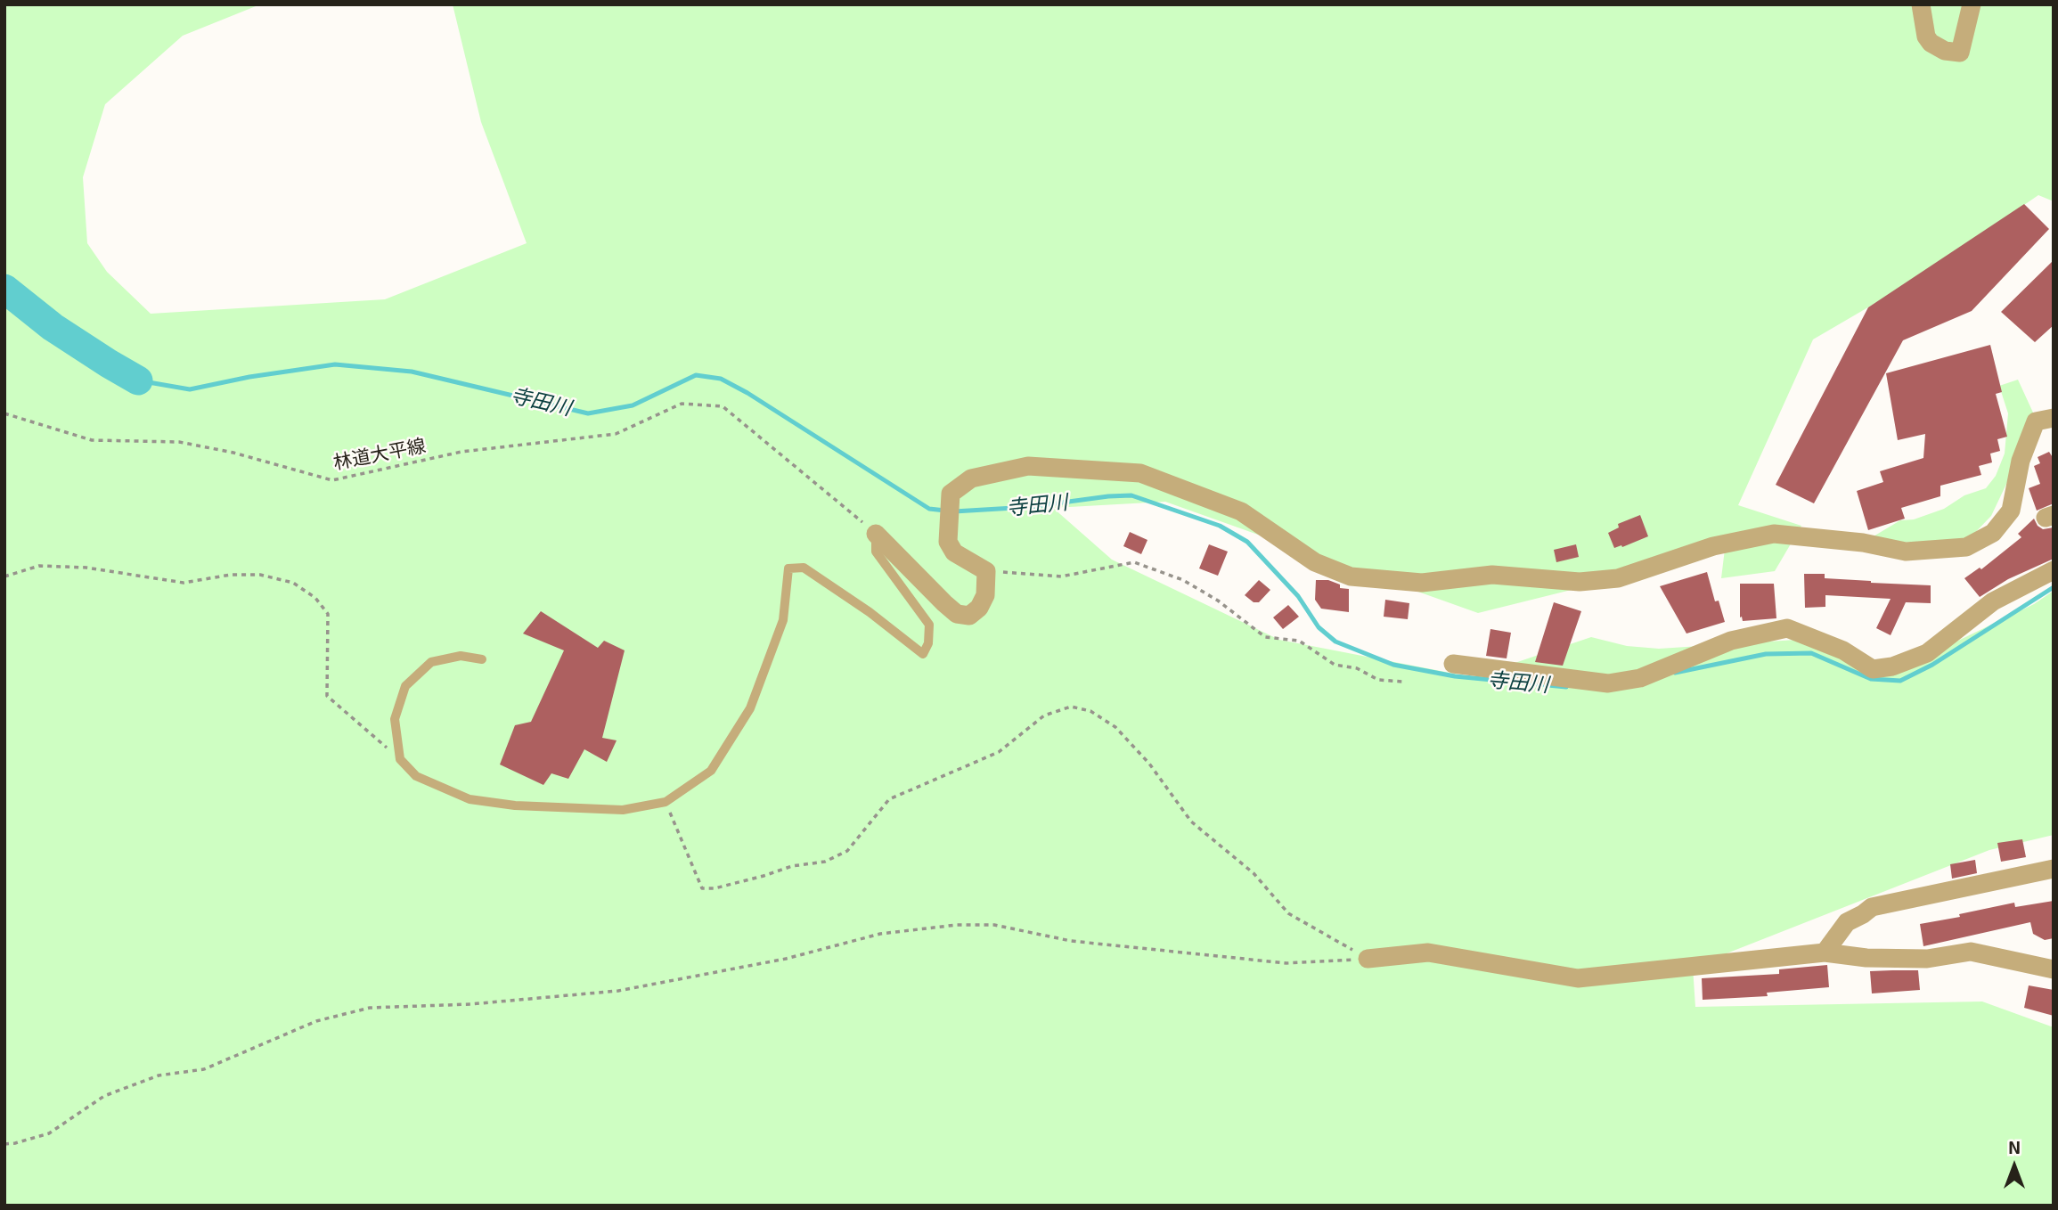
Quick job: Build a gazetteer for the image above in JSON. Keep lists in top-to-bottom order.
{
  "streets": {
    "path": ["林道大平線"]
  },
  "water": ["寺田川"],
  "north": "top"
}
